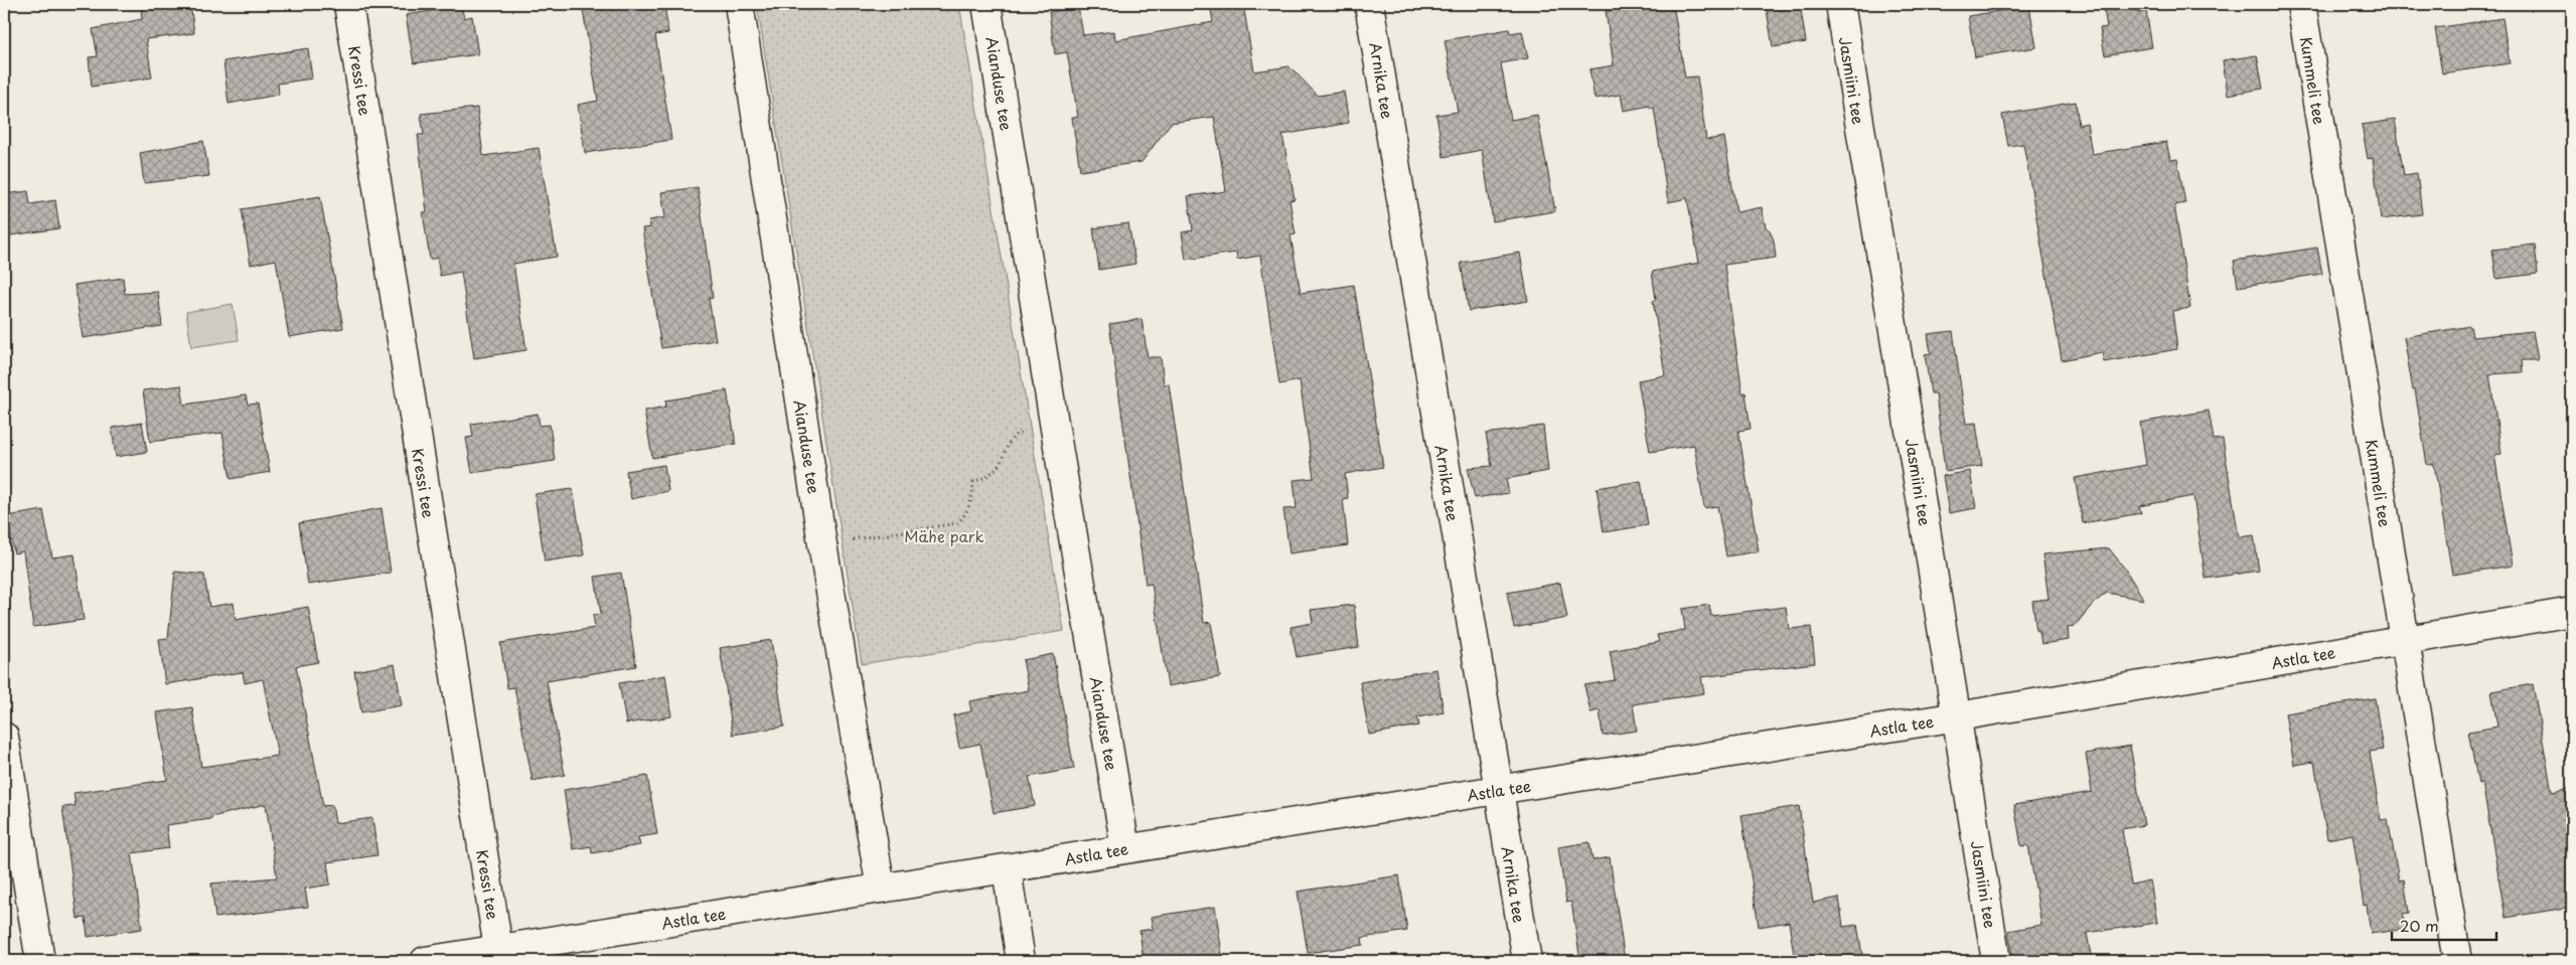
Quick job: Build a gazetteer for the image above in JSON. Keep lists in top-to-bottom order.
{
  "streets": {
    "street": [
      "Kressi tee",
      "Arnika tee",
      "Jasmiini tee",
      "Kummeli tee",
      "Aianduse tee",
      "Astla tee"
    ]
  },
  "crossings": [
    ["Kressi tee", "Astla tee"],
    ["Arnika tee", "Astla tee"],
    ["Jasmiini tee", "Astla tee"],
    ["Kummeli tee", "Astla tee"],
    ["Aianduse tee", "Astla tee"]
  ],
  "parks": ["Mähe park"],
  "scale_bar": "20 m"
}
